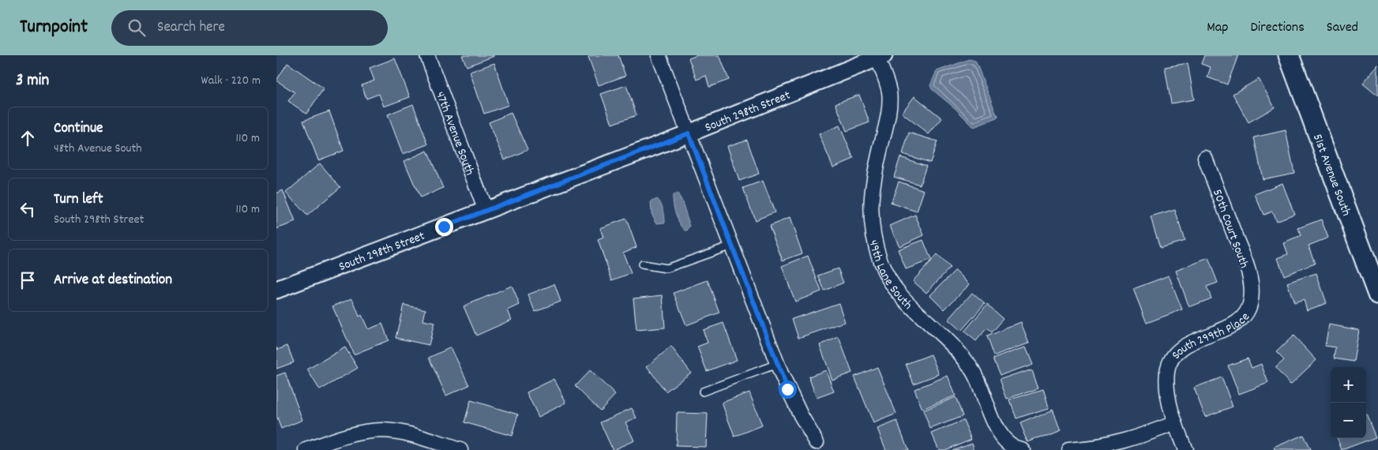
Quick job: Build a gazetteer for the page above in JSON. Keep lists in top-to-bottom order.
{
  "streets": {
    "main road": ["51st Avenue South"],
    "street": [
      "South 298th Street",
      "47th Avenue South",
      "50th Court South",
      "49th Lane South",
      "South 299th Place"
    ]
  },
  "crossings": [
    ["South 298th Street", "47th Avenue South"],
    ["South 298th Street", "49th Lane South"],
    ["50th Court South", "South 299th Place"]
  ],
  "page": {
    "header": "Turnpoint",
    "search": "Search here",
    "nav": ["Map", "Directions", "Saved"],
    "heading": ["3 min", "Walk · 220 m"],
    "list": [
      ["Continue", "48th Avenue South", "110 m"],
      ["Turn left", "South 298th Street", "110 m"],
      "Arrive at destination"
    ],
    "map_buttons": ["+", "−"]
  }
}
